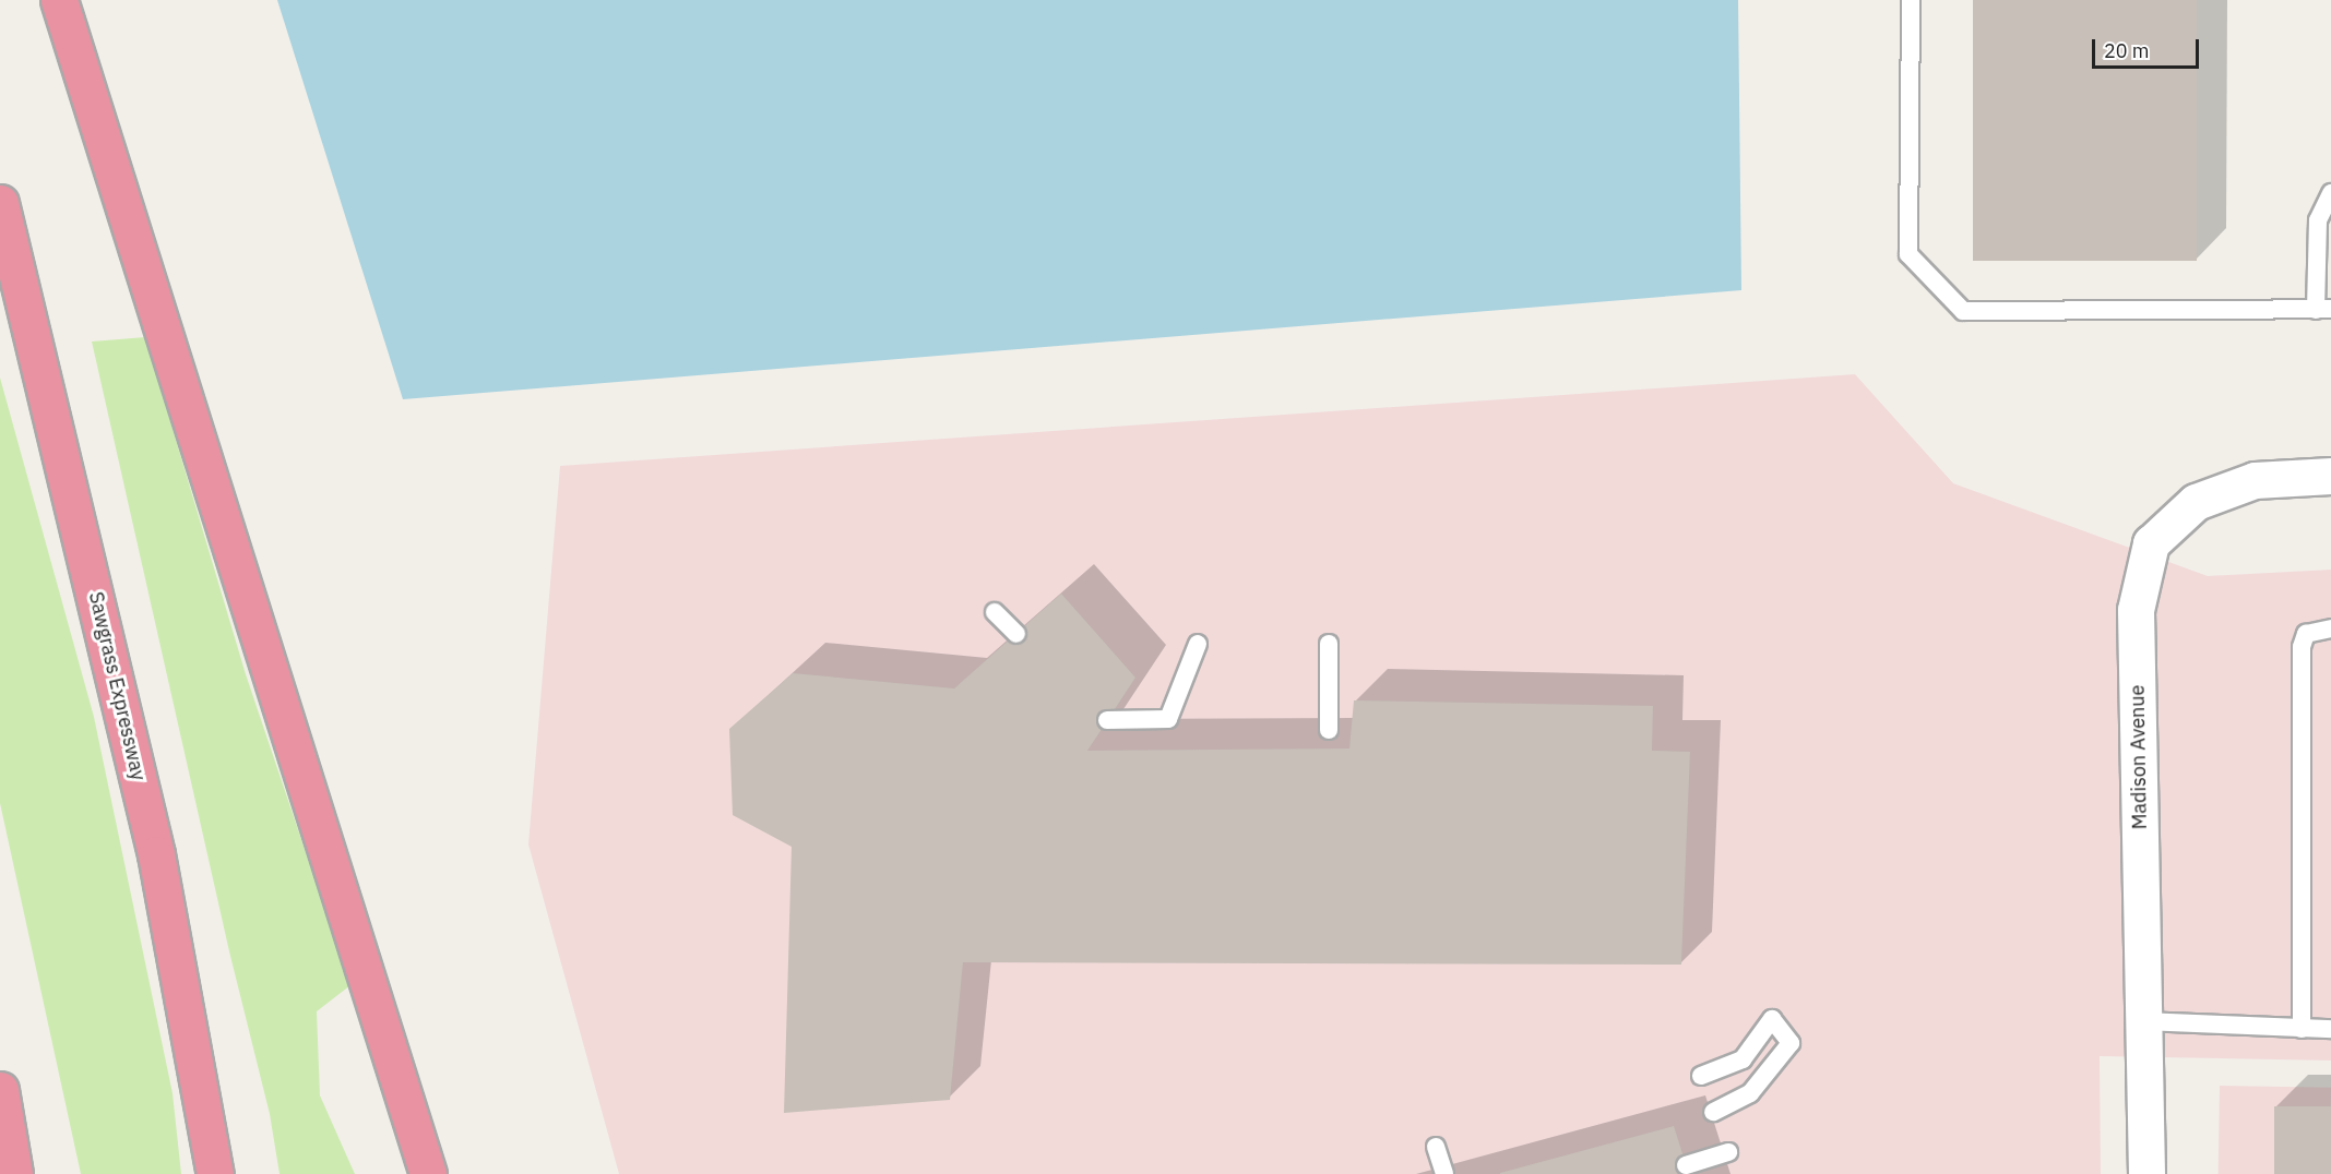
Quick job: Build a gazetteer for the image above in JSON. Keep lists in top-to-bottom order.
{
  "streets": {
    "highway": ["Sawgrass Expressway"],
    "street": ["Madison Avenue"]
  },
  "scale_bar": "20 m"
}
